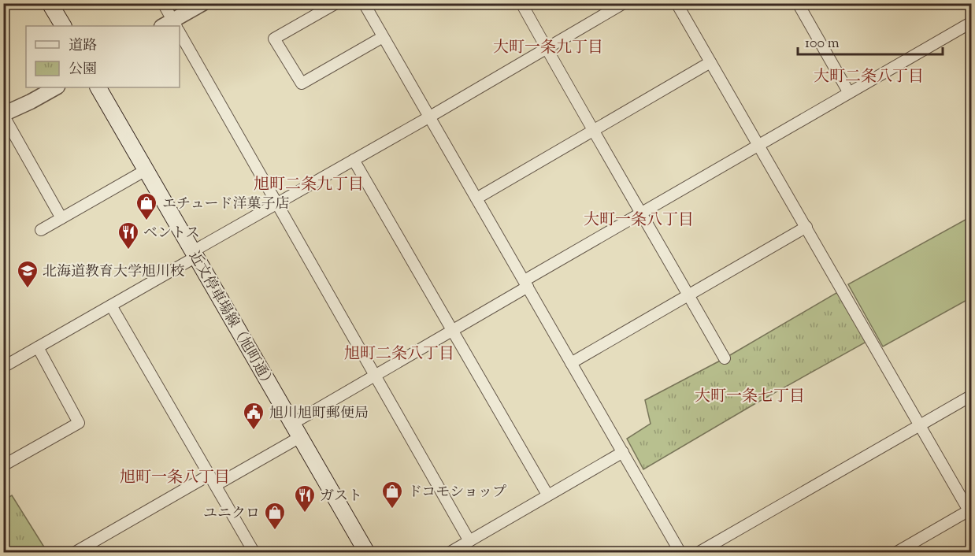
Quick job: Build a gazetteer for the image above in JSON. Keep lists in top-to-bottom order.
{
  "streets": {
    "main road": ["近文停車場線（旭町通）"]
  },
  "districts": [
    "大町一条九丁目",
    "大町二条八丁目",
    "旭町二条九丁目",
    "大町一条八丁目",
    "旭町二条八丁目",
    "大町一条七丁目",
    "旭町一条八丁目"
  ],
  "places": {
    "shop": ["エチュード洋菓子店", "ドコモショップ", "ユニクロ"],
    "restaurant": ["ベントス", "ガスト"],
    "school or university": ["北海道教育大学旭川校"],
    "public building": ["旭川旭町郵便局"]
  },
  "legend": ["道路", "公園"],
  "scale_bar": "100 m"
}
